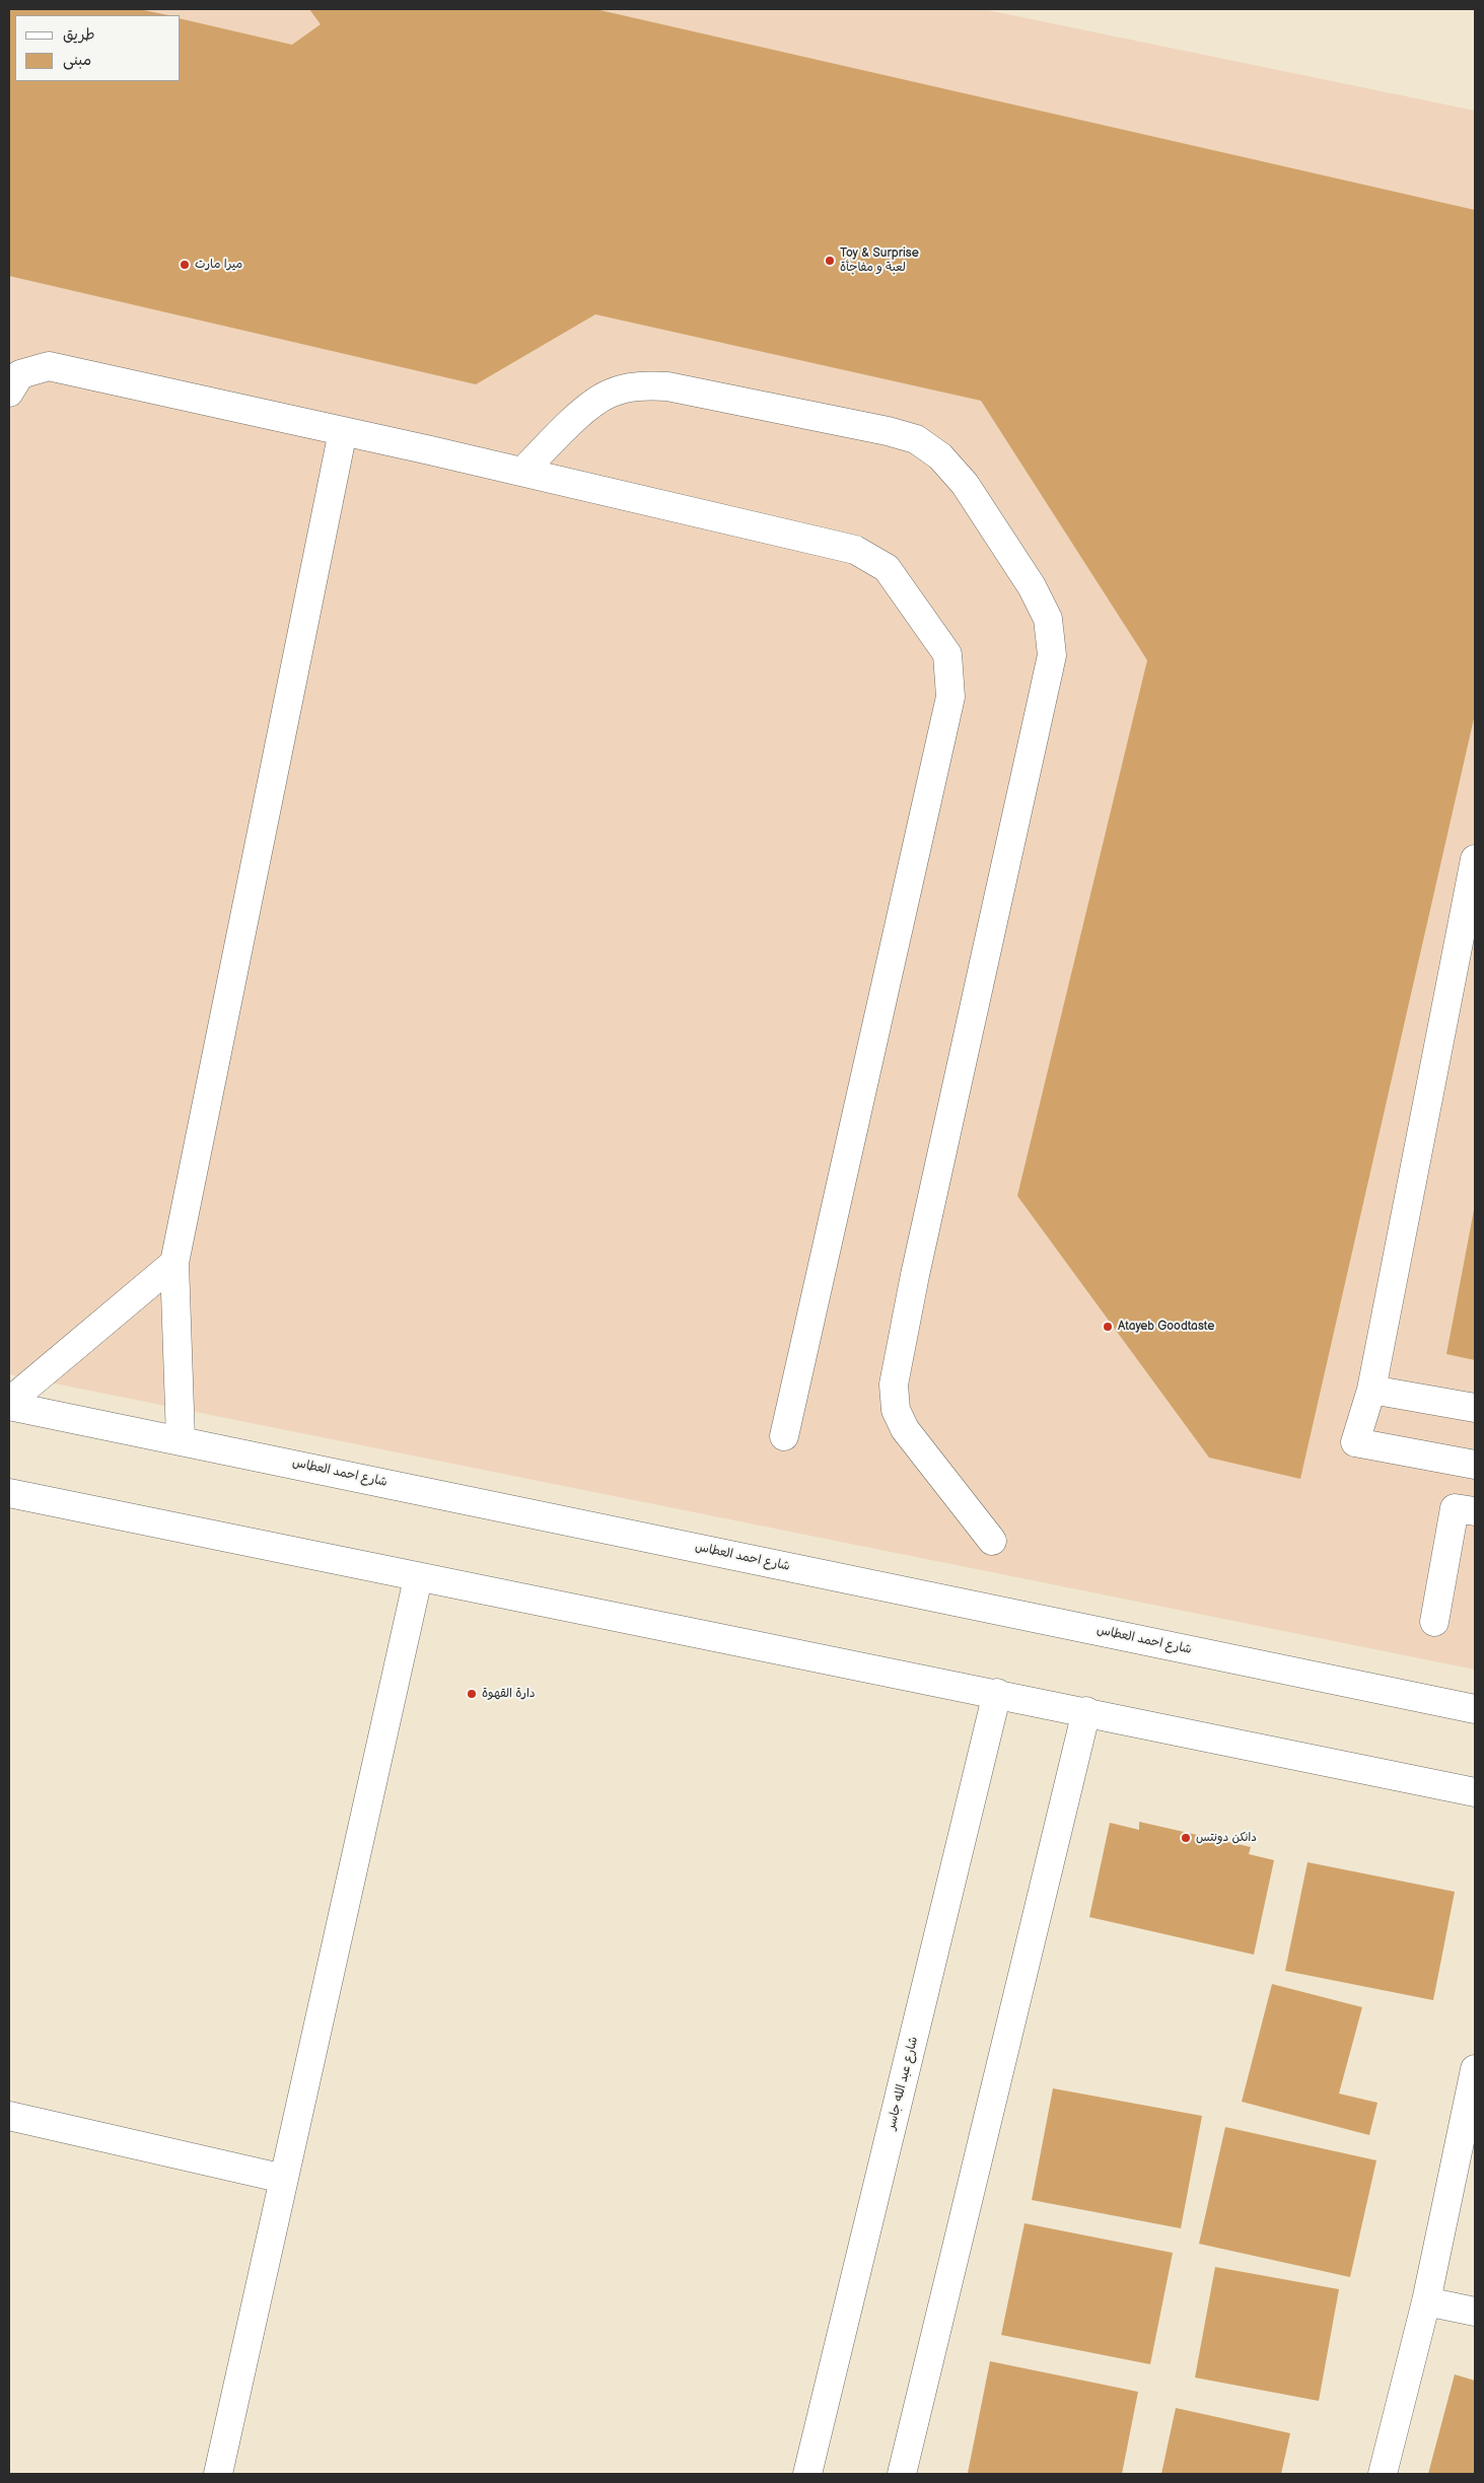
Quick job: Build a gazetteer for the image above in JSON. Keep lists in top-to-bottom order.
{
  "streets": {
    "street": ["شارع احمد العطاس", "شارع عبد الله جاسر"]
  },
  "places": [
    "Toy & Surprise لعبة و مفاجأة",
    "ميرا مارت",
    "Atayeb Goodtaste",
    "دارة القهوة",
    "دانكن دونتس"
  ],
  "legend": ["طريق", "مبنى"]
}
